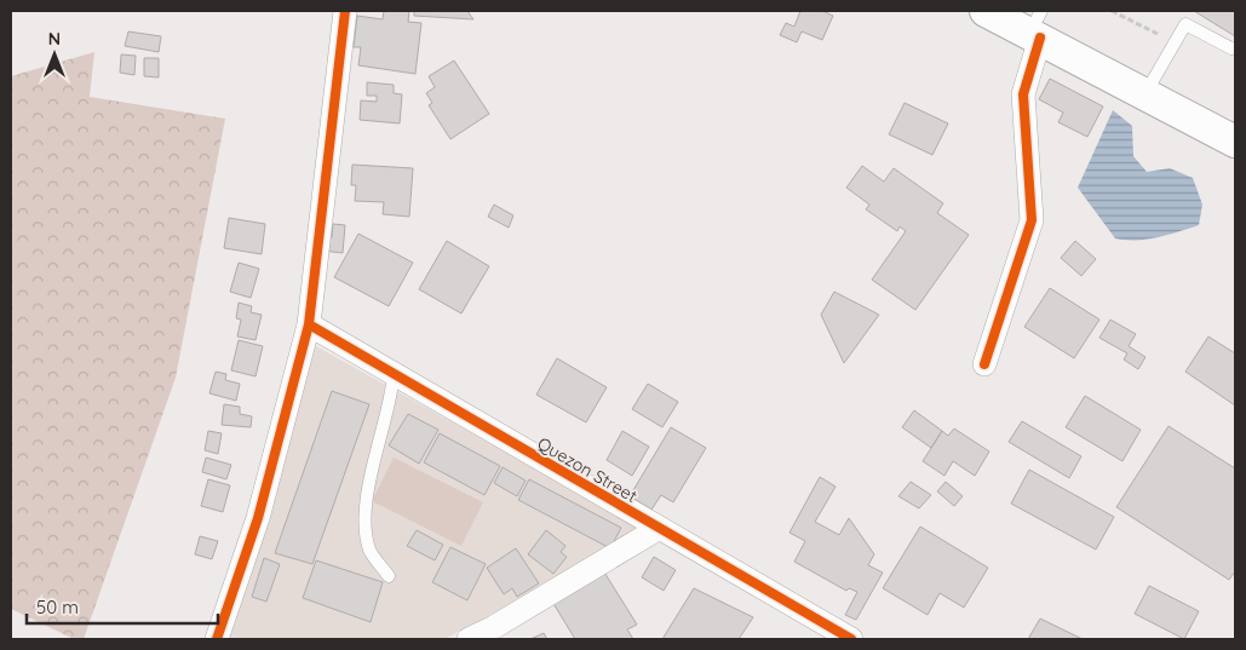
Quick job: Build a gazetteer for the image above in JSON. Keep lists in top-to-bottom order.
{
  "streets": {
    "street": ["Quezon Street"]
  },
  "scale_bar": "50 m",
  "north": "top"
}
